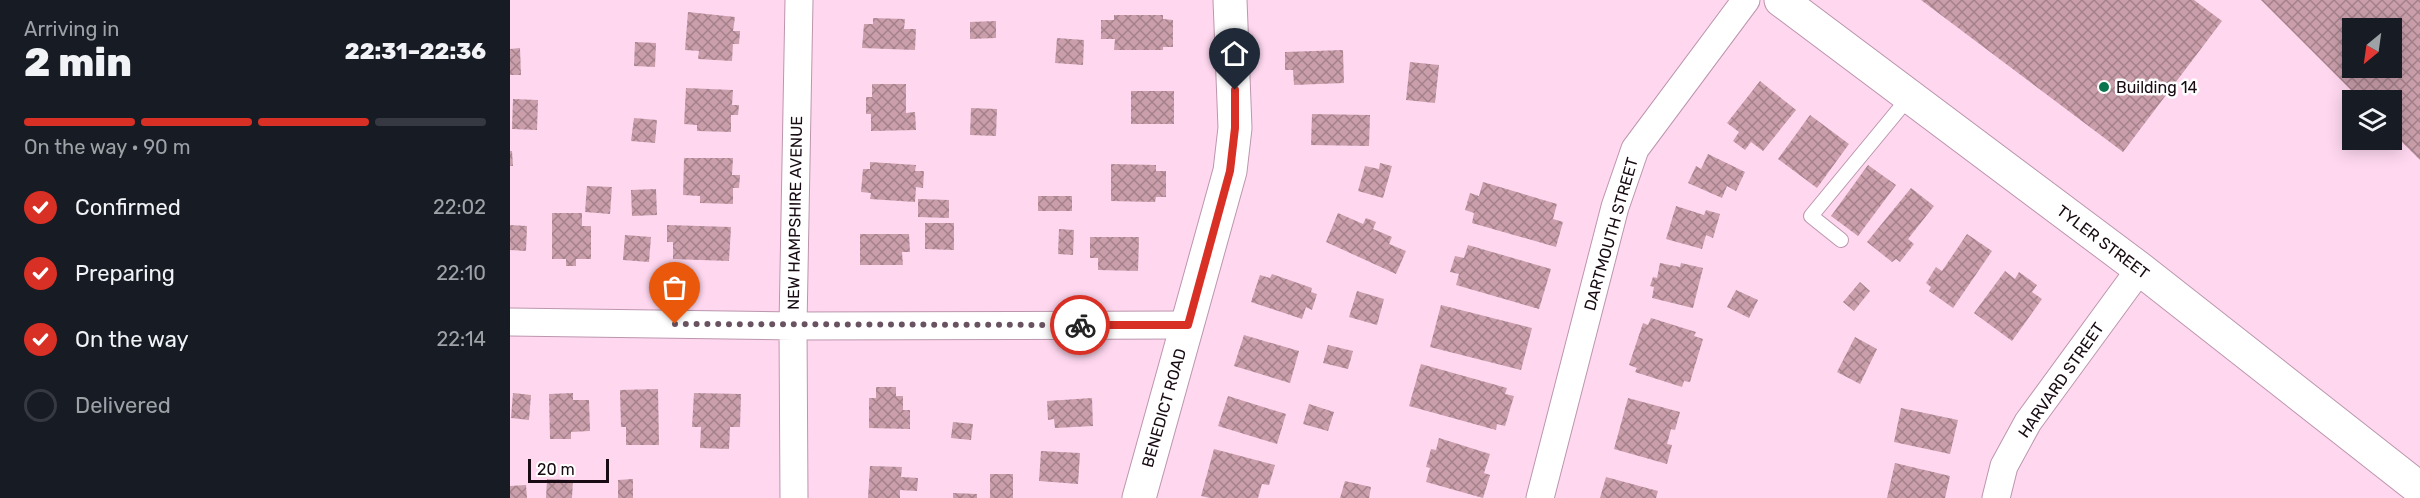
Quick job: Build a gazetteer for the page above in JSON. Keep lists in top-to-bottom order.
{
  "streets": {
    "street": [
      "NEW HAMPSHIRE AVENUE",
      "DARTMOUTH STREET",
      "TYLER STREET",
      "HARVARD STREET",
      "BENEDICT ROAD"
    ]
  },
  "crossings": [
    ["TYLER STREET", "HARVARD STREET"]
  ],
  "places": ["Building 14"],
  "scale_bar": "20 m",
  "north": "bottom left",
  "page": {
    "heading": ["2 min", "Arriving in", "22:31–22:36"],
    "bar": "On the way · 90 m",
    "list": [
      ["Confirmed", "22:02"],
      ["Preparing", "22:10"],
      ["On the way", "22:14"],
      "Delivered"
    ],
    "scale": "20 m"
  }
}
